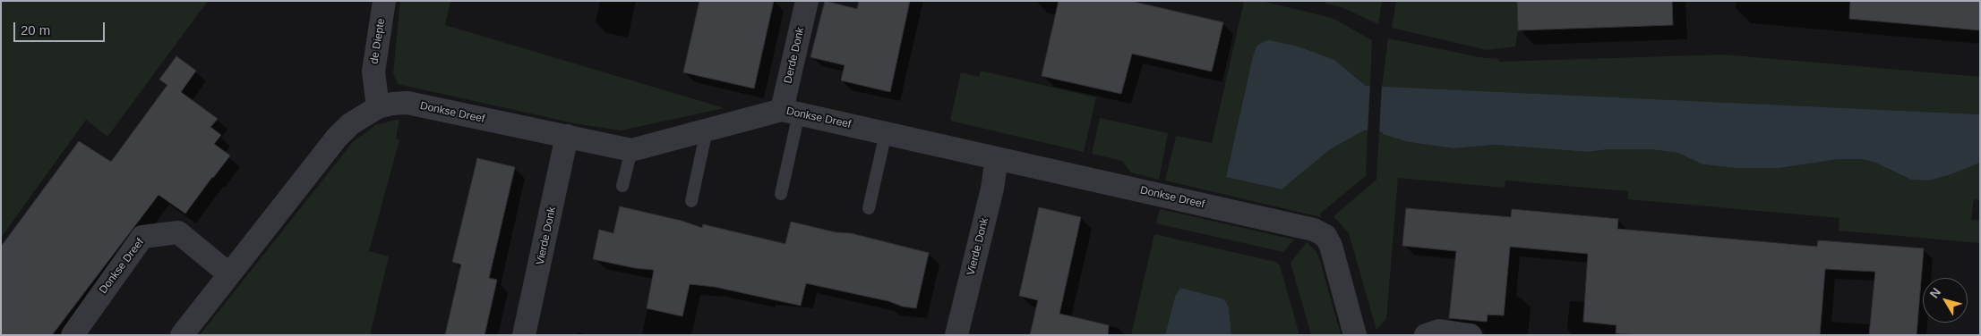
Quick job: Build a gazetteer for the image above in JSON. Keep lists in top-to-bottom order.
{
  "streets": {
    "street": [
      "de Diepte",
      "Derde Donk",
      "Donkse Dreef",
      "Vierde Donk"
    ]
  },
  "crossings": [
    ["de Diepte", "Donkse Dreef"],
    ["Derde Donk", "Donkse Dreef"],
    ["Donkse Dreef", "Vierde Donk"]
  ],
  "scale_bar": "20 m",
  "north": "top left"
}
